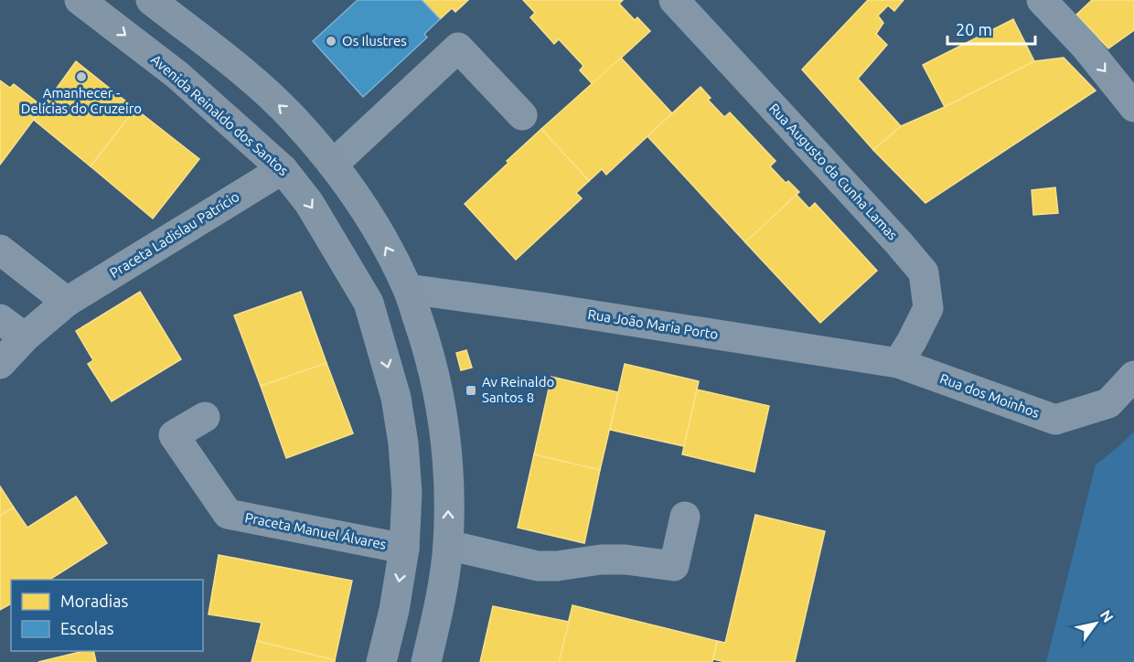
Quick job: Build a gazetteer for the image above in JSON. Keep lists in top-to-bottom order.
{
  "streets": {
    "main road": ["Avenida Reinaldo dos Santos"],
    "street": [
      "Rua Augusto da Cunha Lamas",
      "Praceta Ladislau Patrício",
      "Rua João Maria Porto",
      "Rua dos Moinhos",
      "Praceta Manuel Álvares"
    ]
  },
  "crossings": [
    ["Avenida Reinaldo dos Santos", "Praceta Ladislau Patrício"],
    ["Avenida Reinaldo dos Santos", "Praceta Manuel Álvares"],
    ["Rua Augusto da Cunha Lamas", "Rua João Maria Porto"],
    ["Rua Augusto da Cunha Lamas", "Rua dos Moinhos"],
    ["Rua João Maria Porto", "Rua dos Moinhos"]
  ],
  "places": {
    "other": ["Os Ilustres", "Amanhecer - Delícias do Cruzeiro"],
    "transit": ["Av Reinaldo Santos 8"]
  },
  "legend": ["Moradias", "Escolas"],
  "scale_bar": "20 m",
  "north": "top right"
}
